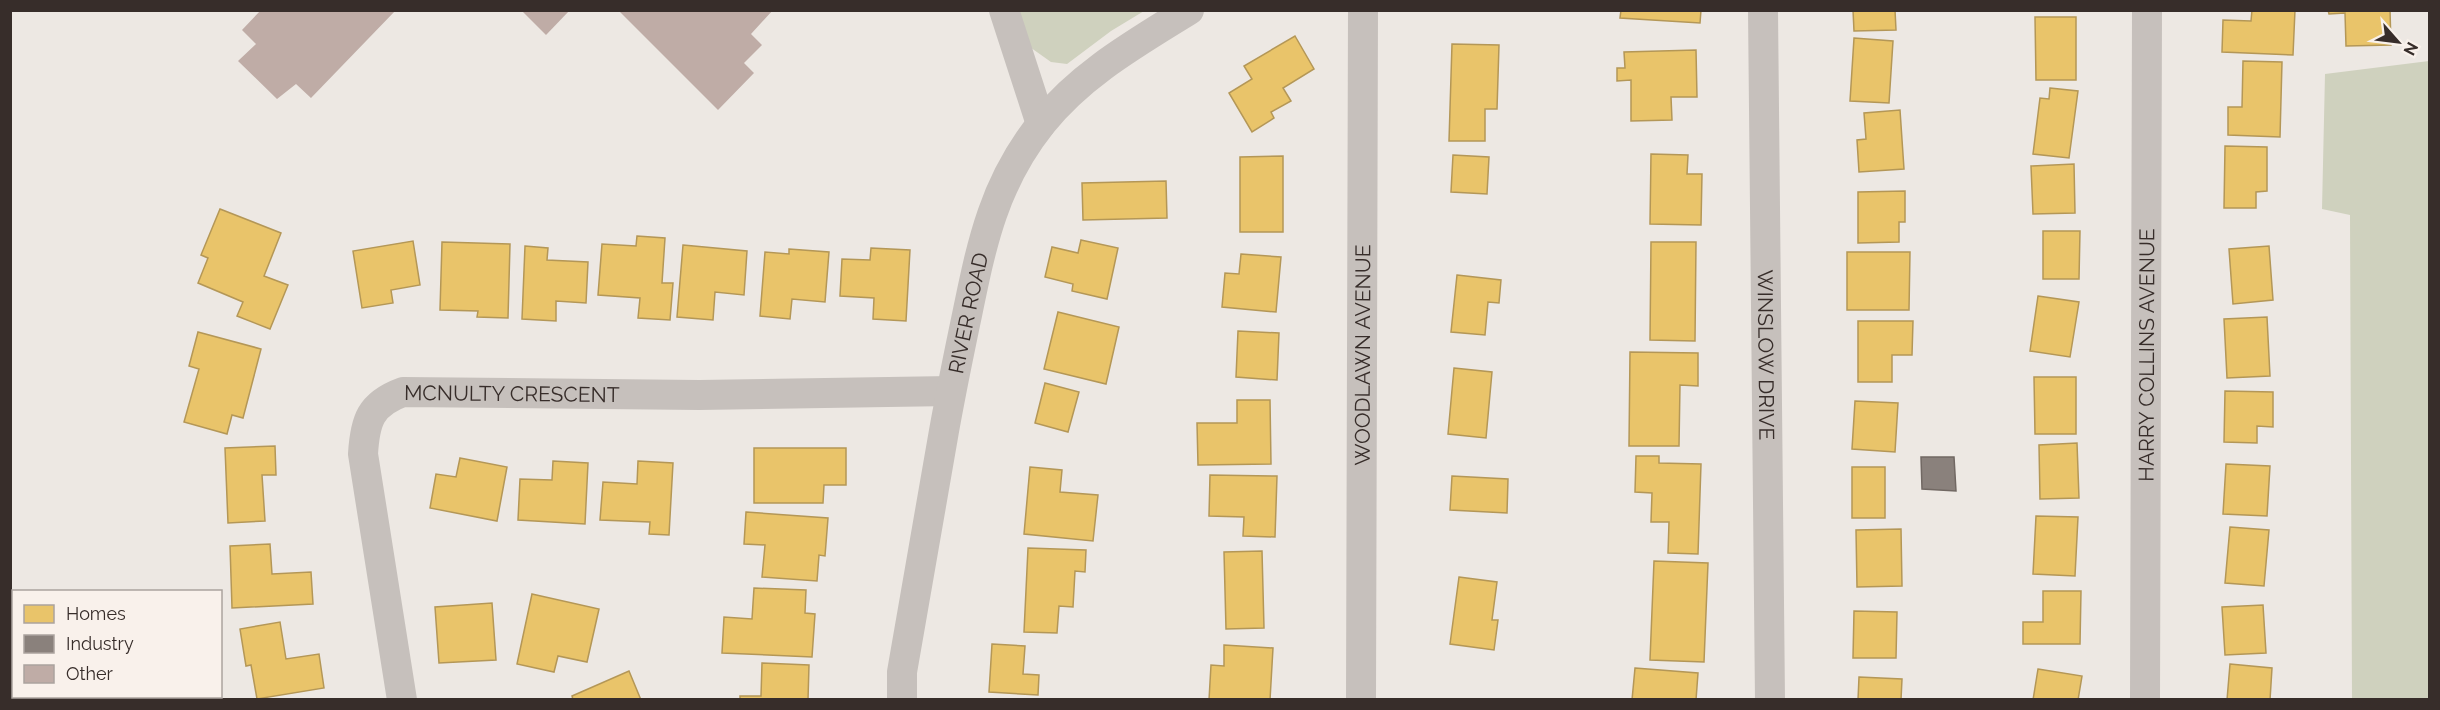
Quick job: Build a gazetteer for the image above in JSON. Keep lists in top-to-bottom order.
{
  "streets": {
    "street": [
      "RIVER ROAD",
      "WOODLAWN AVENUE",
      "WINSLOW DRIVE",
      "HARRY COLLINS AVENUE",
      "MCNULTY CRESCENT"
    ]
  },
  "crossings": [
    ["RIVER ROAD", "MCNULTY CRESCENT"]
  ],
  "legend": ["Homes", "Industry", "Other"],
  "north": "bottom right"
}
